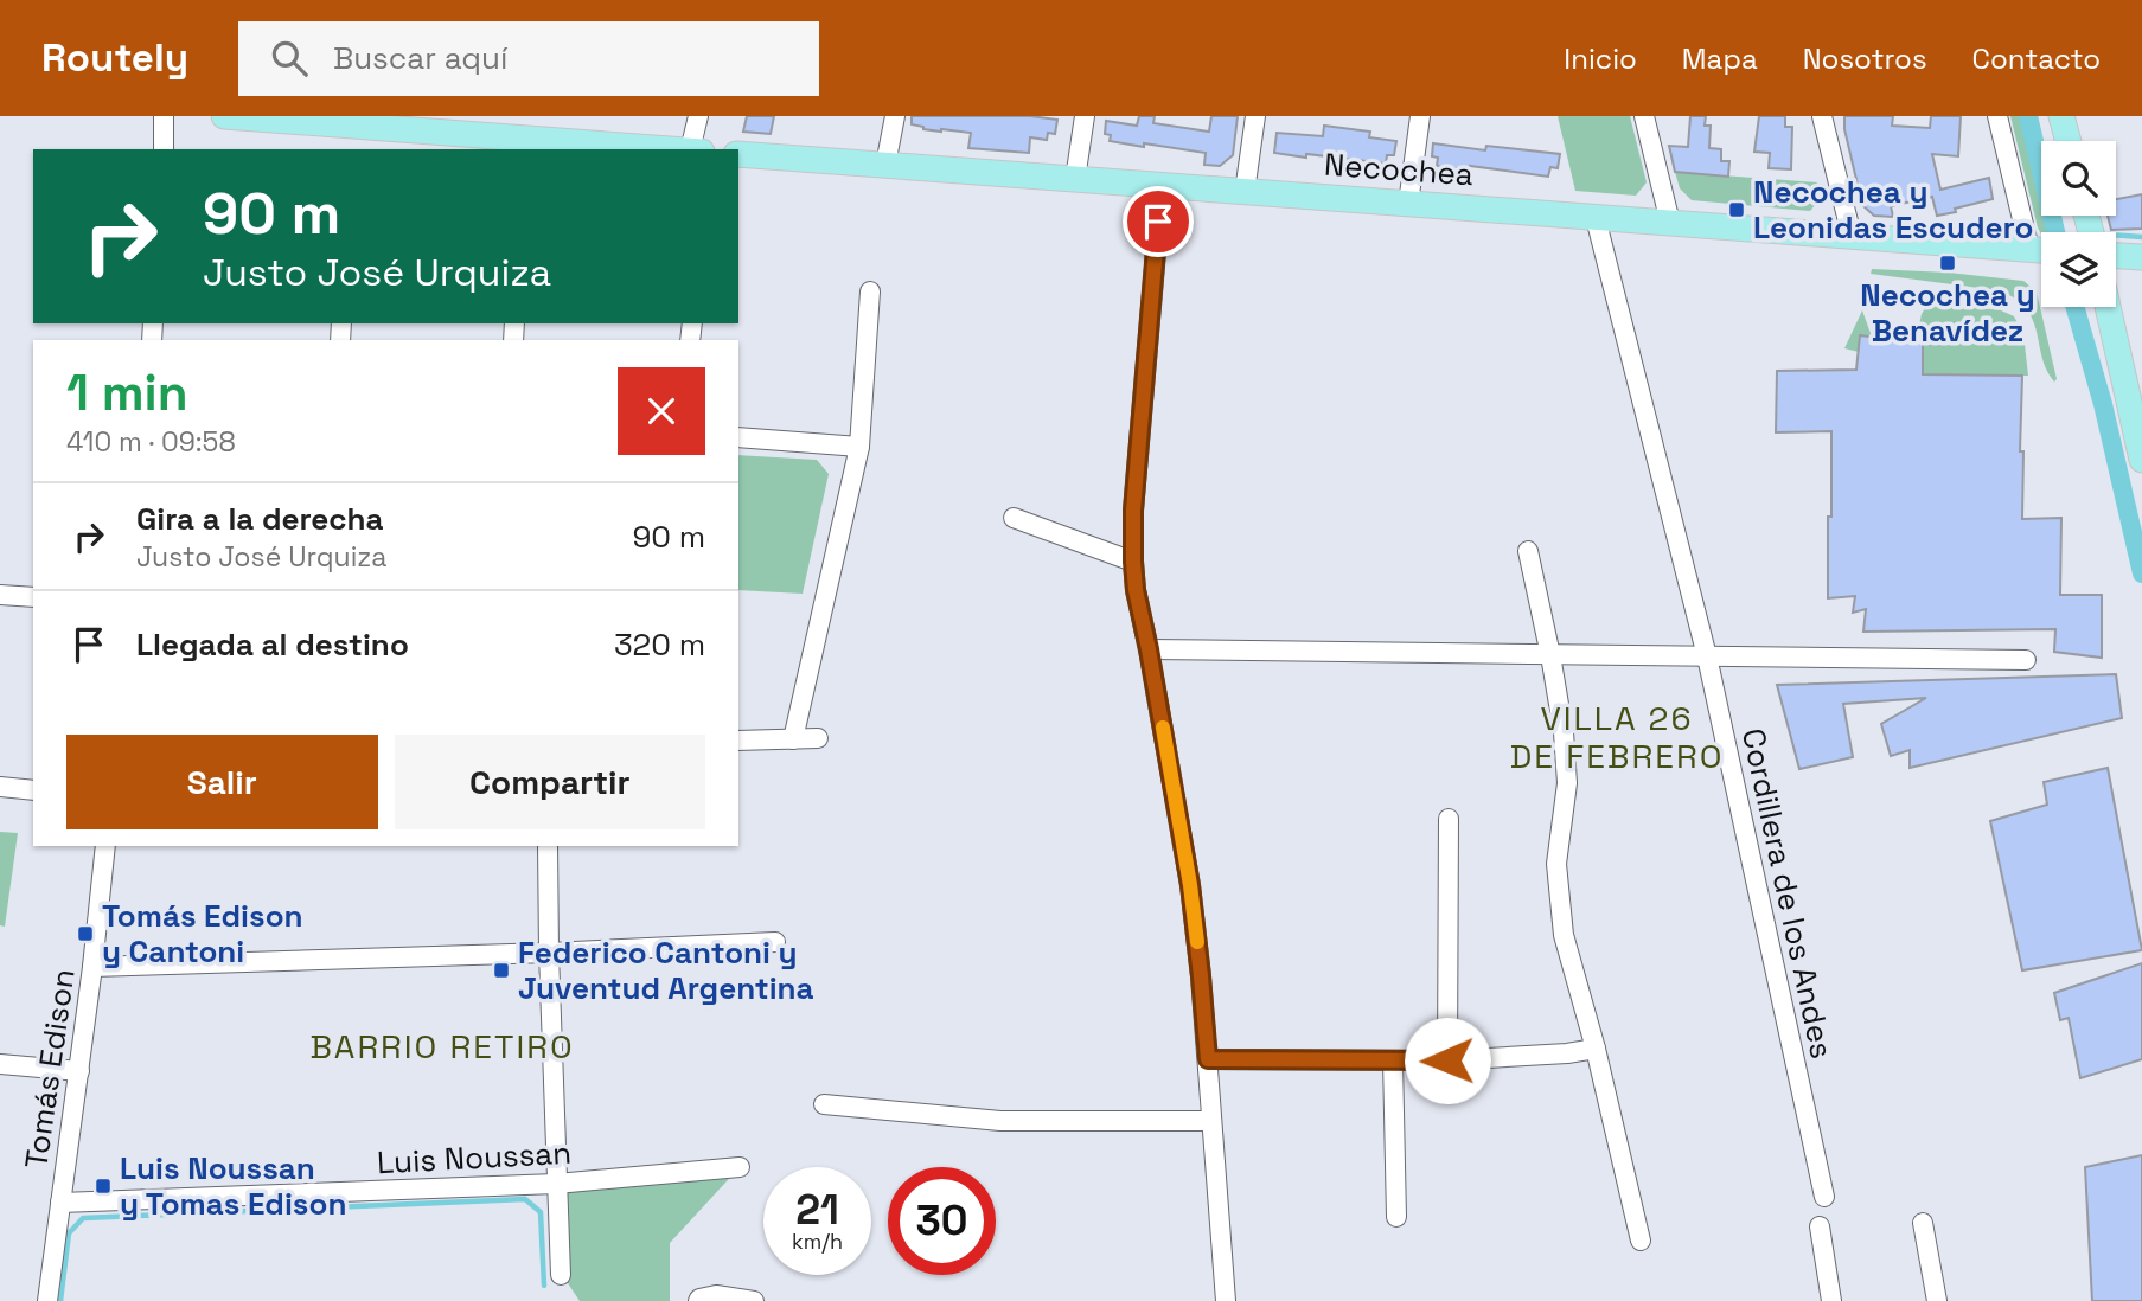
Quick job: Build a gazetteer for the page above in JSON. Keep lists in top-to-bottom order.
{
  "streets": {
    "main road": ["Necochea"],
    "street": ["Cordillera de los Andes", "Tomás Edison", "Luis Noussan"]
  },
  "crossings": [
    ["Necochea", "Cordillera de los Andes"],
    ["Tomás Edison", "Luis Noussan"]
  ],
  "districts": ["VILLA 26 DE FEBRERO", "BARRIO RETIRO"],
  "places": {
    "transit": [
      "Necochea y Leonidas Escudero",
      "Necochea y Benavídez",
      "Tomás Edison y Cantoni",
      "Federico Cantoni y Juventud Argentina",
      "Luis Noussan y Tomas Edison"
    ]
  },
  "page": {
    "header": "Routely",
    "search": "Buscar aquí",
    "nav": [
      "Inicio",
      "Mapa",
      "Nosotros",
      "Contacto"
    ],
    "turn": ["90 m", "Justo José Urquiza"],
    "heading": ["1 min", "410 m · 09:58"],
    "list": [
      {
        "name": "Gira a la derecha",
        "note": "Justo José Urquiza",
        "value": "90 m"
      },
      {
        "name": "Llegada al destino",
        "value": "320 m"
      }
    ],
    "buttons": ["Salir", "Compartir"],
    "speed": "21 km/h",
    "limit": "30"
  }
}
